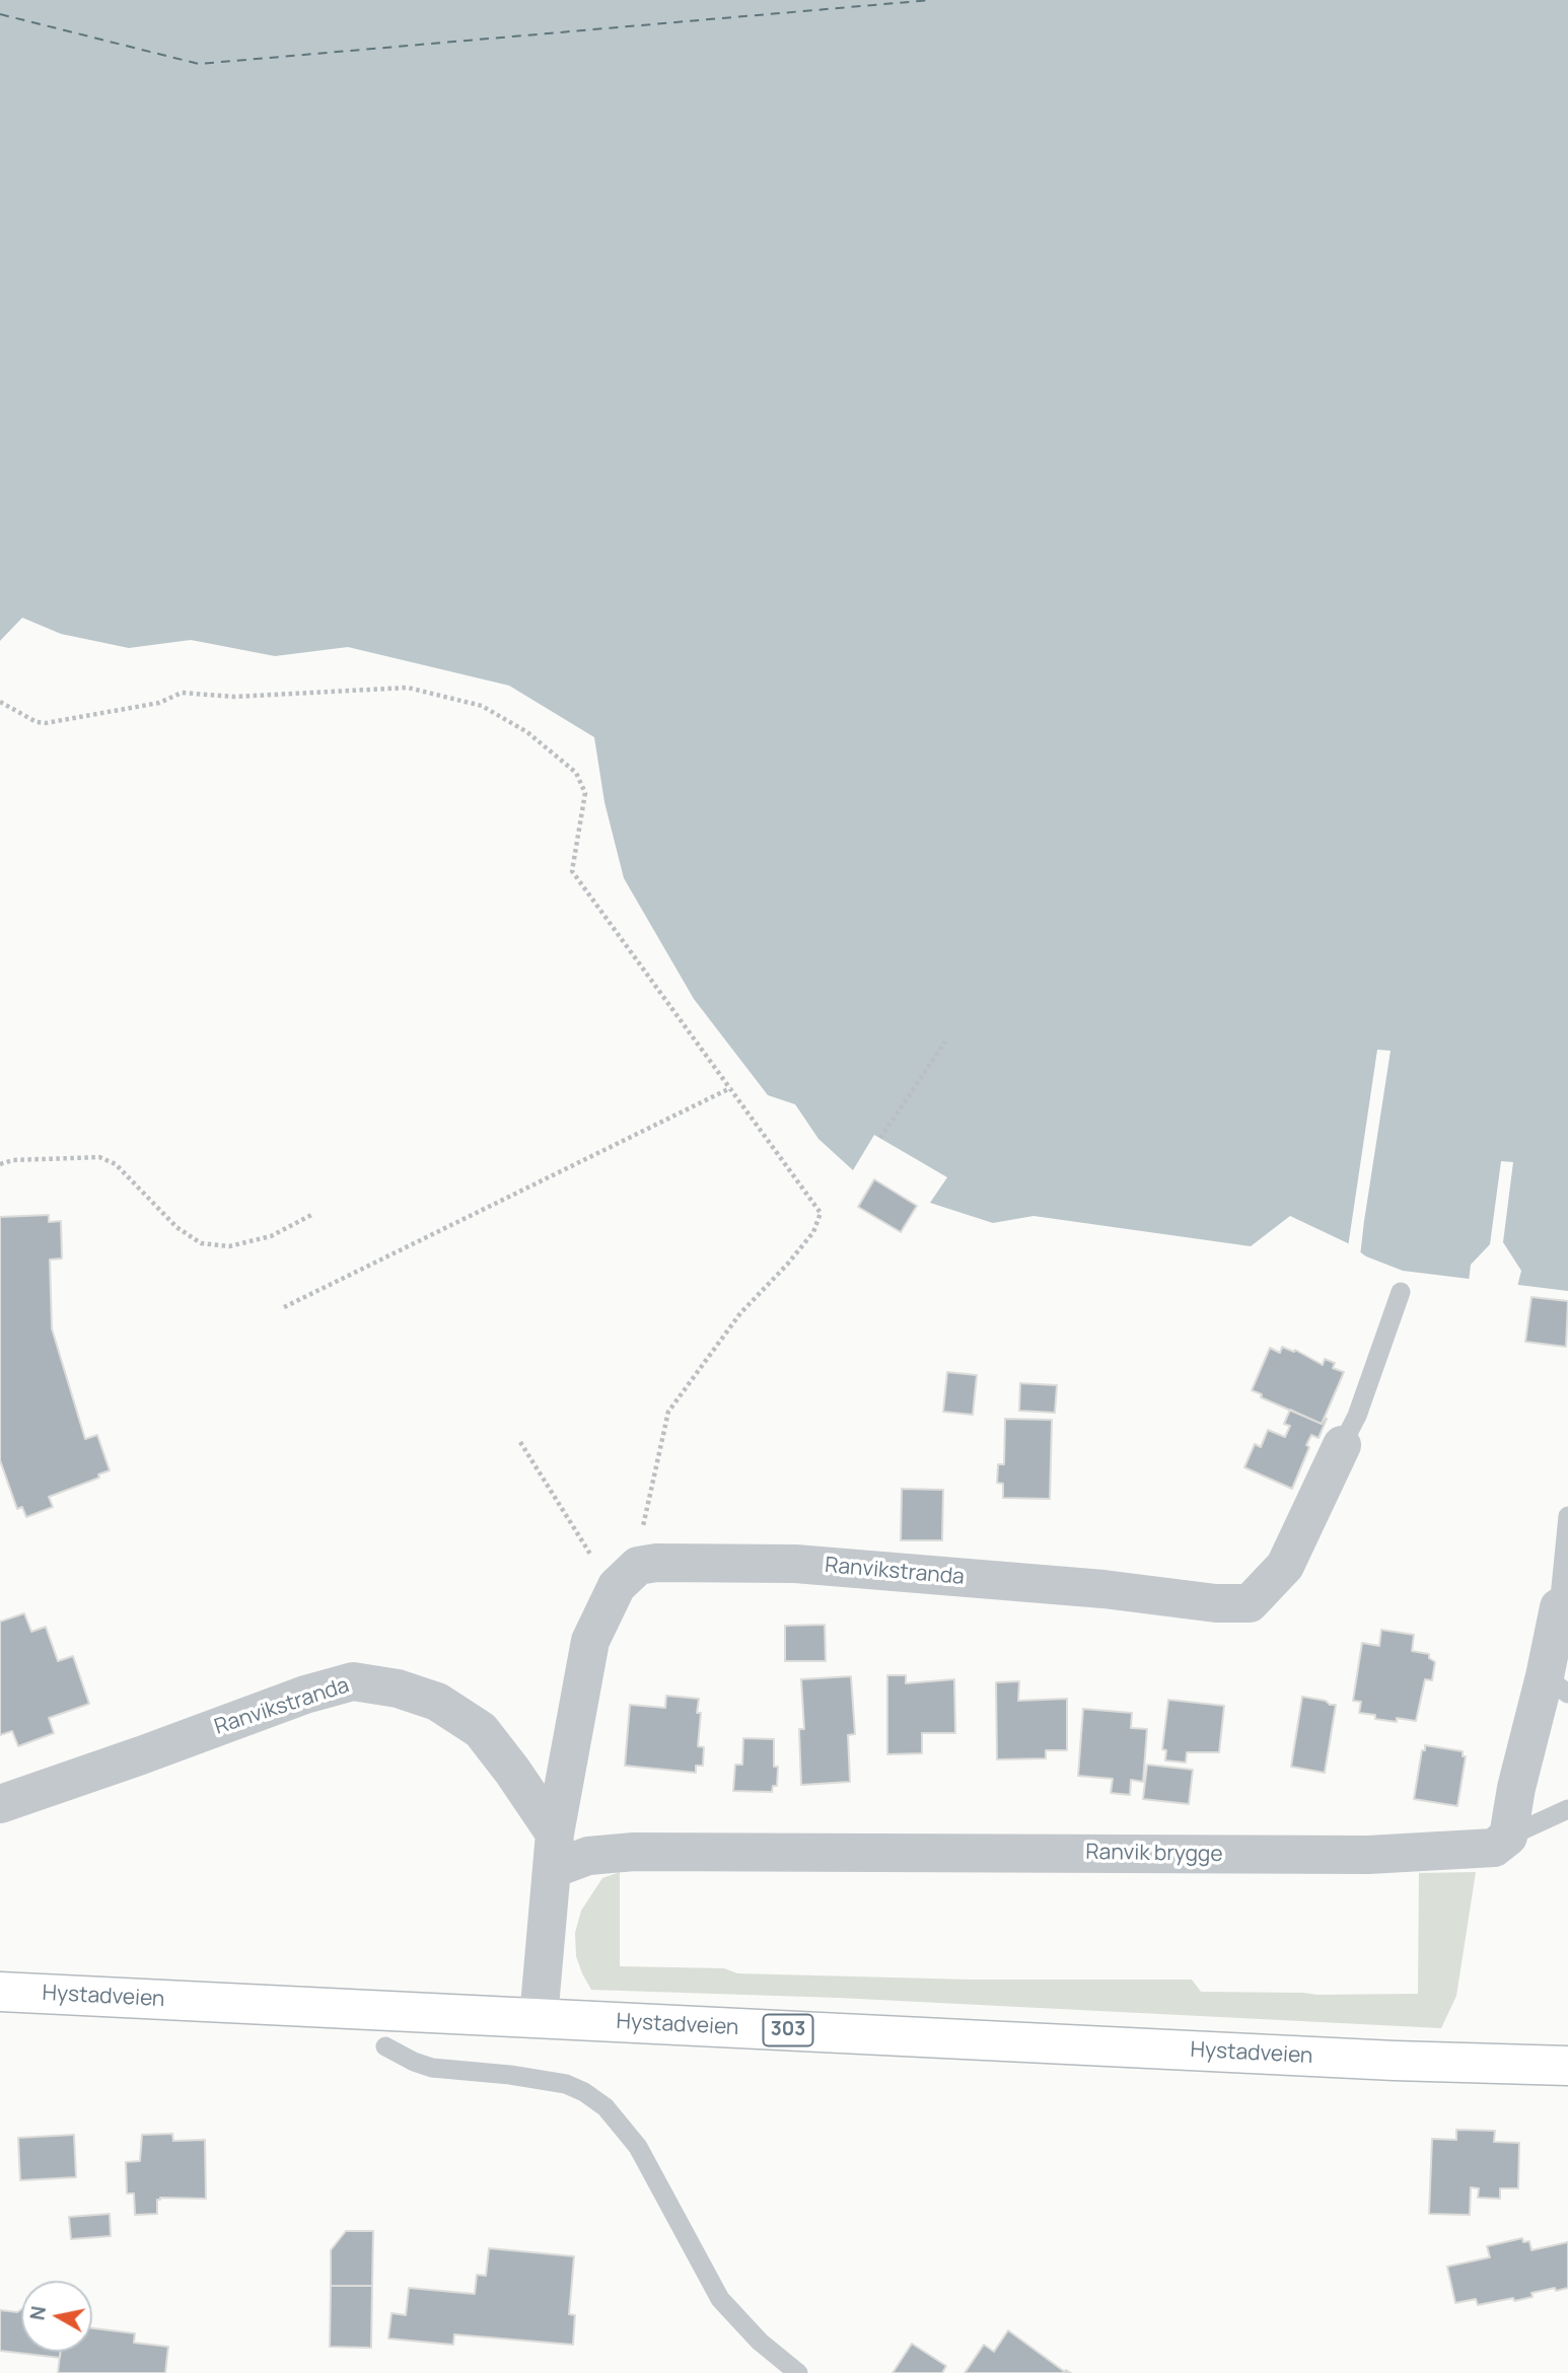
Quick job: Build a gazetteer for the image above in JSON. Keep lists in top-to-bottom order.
{
  "streets": {
    "main road": ["Hystadveien", "303"],
    "street": ["Ranvikstranda", "Ranvik brygge"]
  },
  "crossings": [
    ["Ranvikstranda", "Ranvik brygge"]
  ],
  "north": "left"
}
